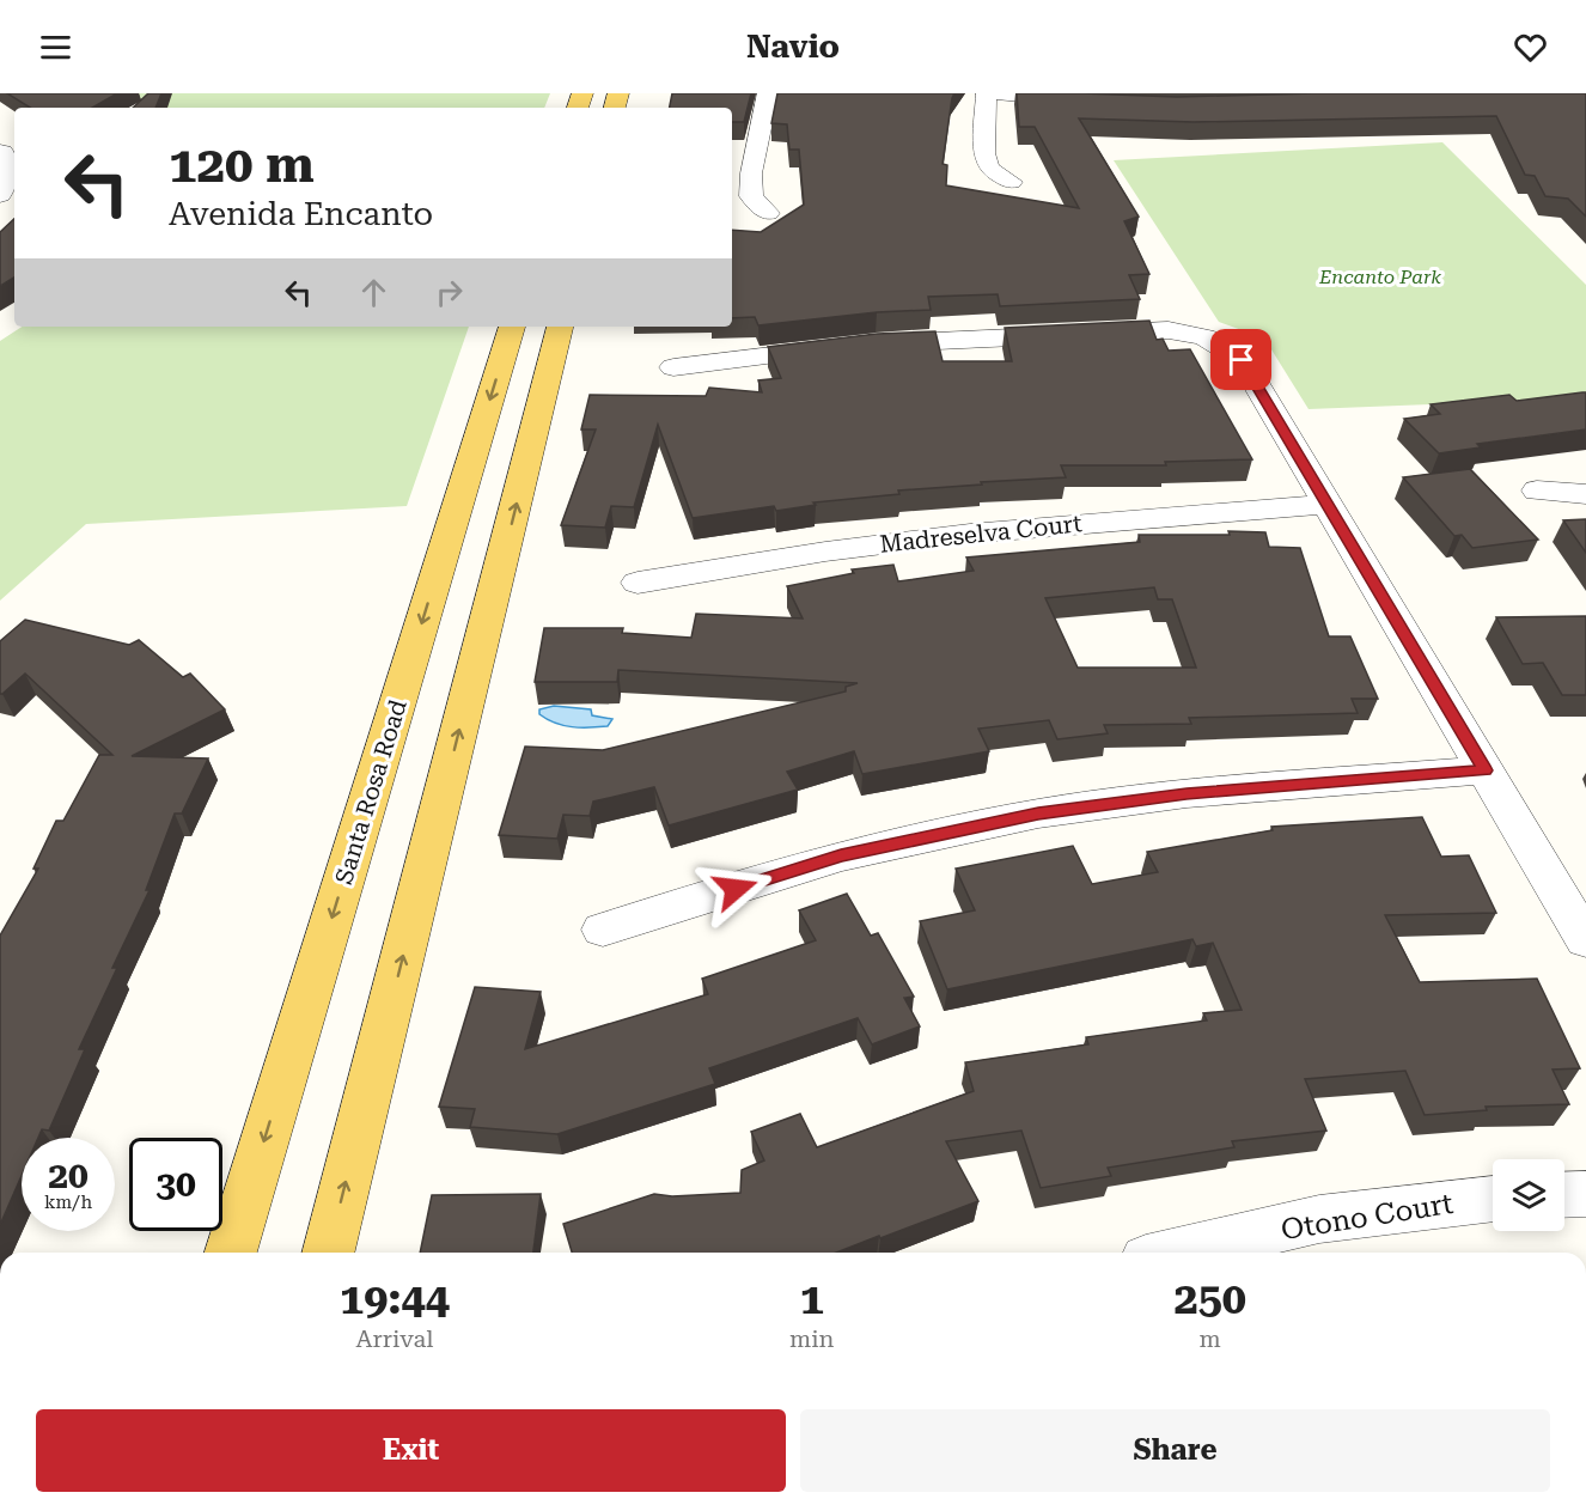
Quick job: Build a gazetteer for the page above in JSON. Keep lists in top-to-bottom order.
{
  "streets": {
    "main road": ["Santa Rosa Road"],
    "street": ["Madreselva Court", "Otono Court"]
  },
  "parks": ["Encanto Park"],
  "page": {
    "header": "Navio",
    "turn": ["120 m", "Avenida Encanto"],
    "speed": "20 km/h",
    "limit": "30",
    "eta": [
      "19:44",
      "Arrival",
      "1",
      "min",
      "250",
      "m"
    ],
    "buttons": ["Exit", "Share"]
  }
}
